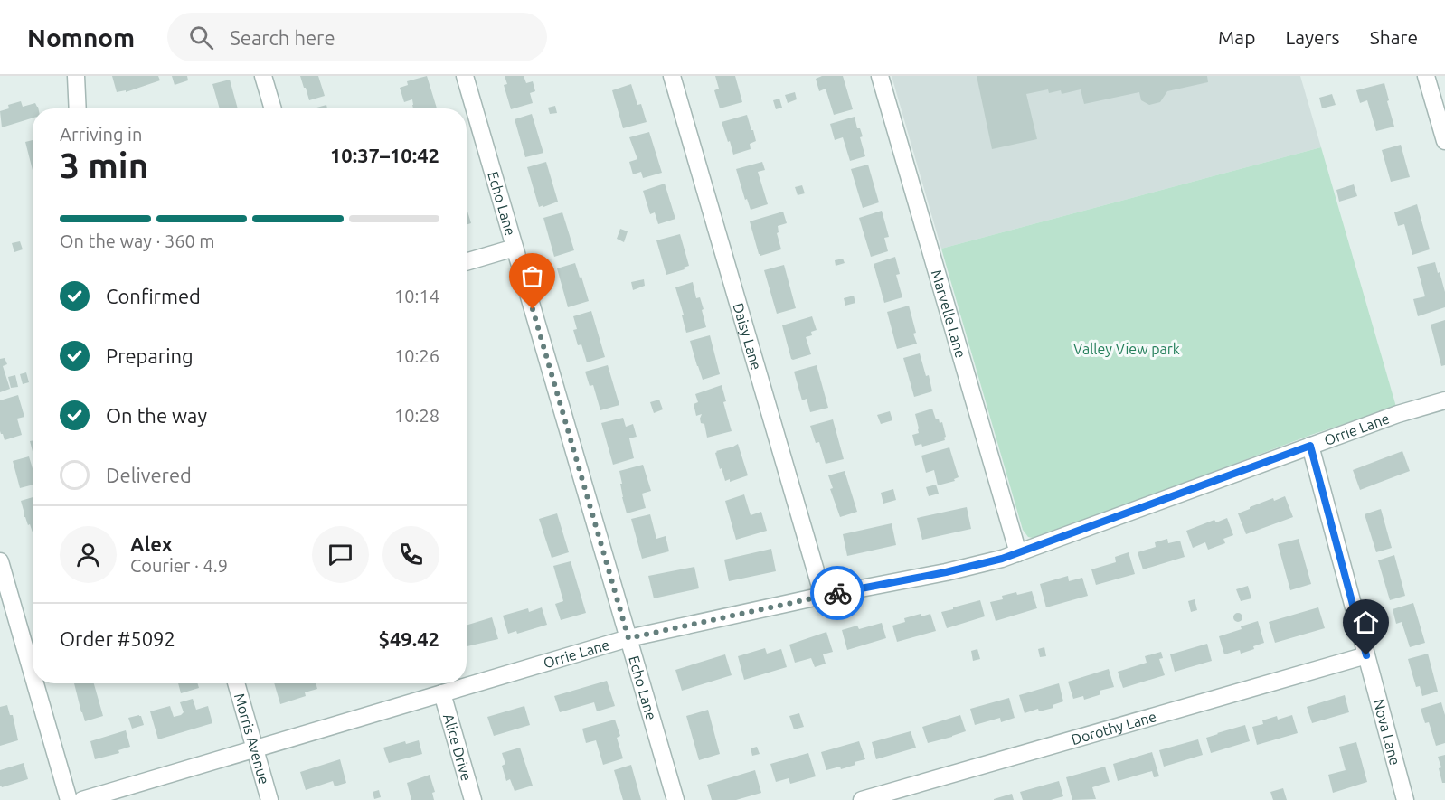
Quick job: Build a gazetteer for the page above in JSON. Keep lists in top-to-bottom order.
{
  "streets": {
    "street": [
      "Echo Lane",
      "Marvelle Lane",
      "Daisy Lane",
      "Orrie Lane",
      "Dorothy Lane",
      "Nova Lane",
      "Morris Avenue",
      "Alice Drive"
    ]
  },
  "crossings": [
    ["Echo Lane", "Orrie Lane"],
    ["Marvelle Lane", "Orrie Lane"],
    ["Daisy Lane", "Orrie Lane"],
    ["Orrie Lane", "Nova Lane"],
    ["Orrie Lane", "Morris Avenue"],
    ["Orrie Lane", "Alice Drive"],
    ["Dorothy Lane", "Nova Lane"]
  ],
  "parks": ["Valley View park"],
  "page": {
    "header": "Nomnom",
    "search": "Search here",
    "nav": ["Map", "Layers", "Share"],
    "heading": ["3 min", "Arriving in", "10:37–10:42"],
    "panel": [
      "Alex",
      "Courier · 4.9",
      "Order #5092",
      "$49.42"
    ],
    "bar": "On the way · 360 m",
    "list": [
      ["Confirmed", "10:14"],
      ["Preparing", "10:26"],
      ["On the way", "10:28"],
      "Delivered"
    ]
  }
}
